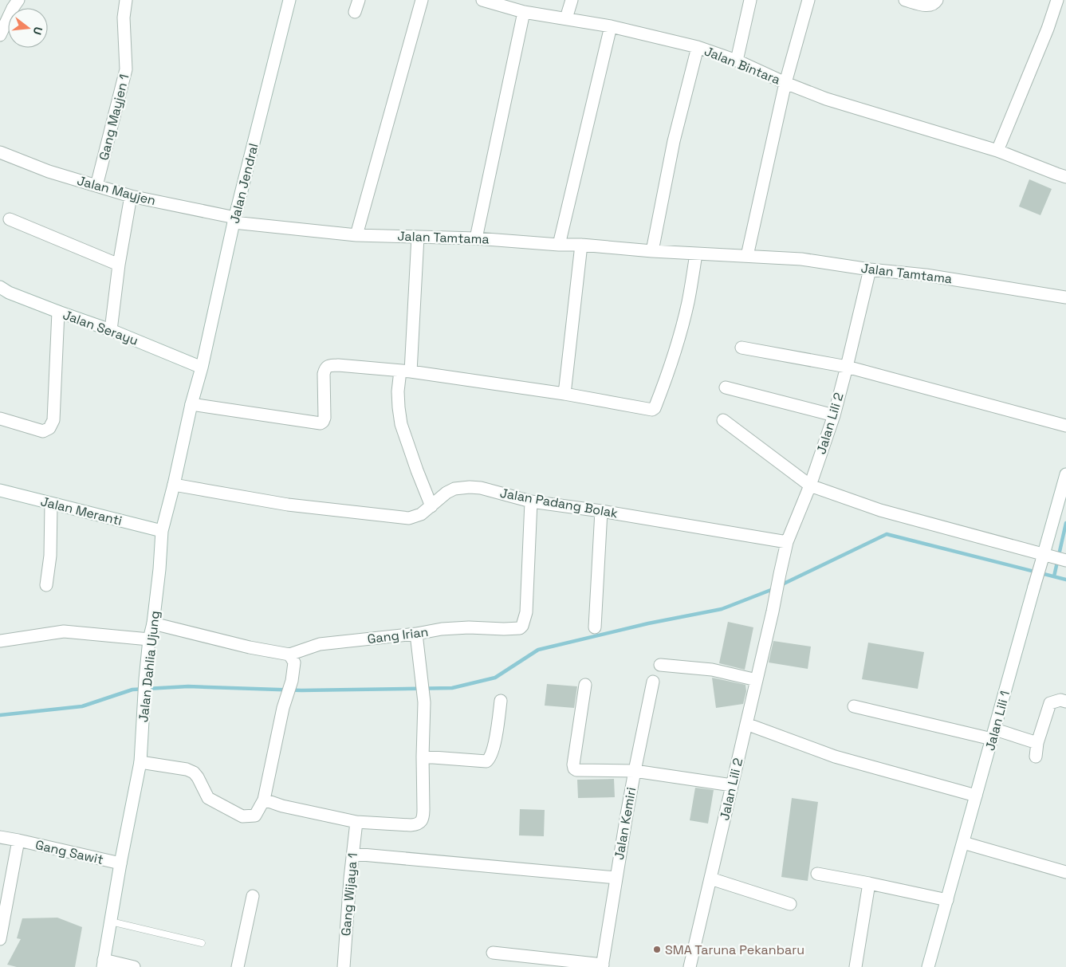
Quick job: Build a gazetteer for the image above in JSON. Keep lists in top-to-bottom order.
{
  "streets": {
    "street": [
      "Jalan Bintara",
      "Gang Mayjen 1",
      "Jalan Jendral",
      "Jalan Mayjen",
      "Jalan Tamtama",
      "Jalan Serayu",
      "Jalan Lili 2",
      "Jalan Padang Bolak",
      "Jalan Meranti",
      "Gang Irian",
      "Jalan Dahlia Ujung",
      "Jalan Lili 1",
      "Jalan Kemiri",
      "Gang Sawit",
      "Gang Wijaya 1"
    ]
  },
  "crossings": [
    ["Gang Mayjen 1", "Jalan Mayjen"],
    ["Jalan Jendral", "Jalan Mayjen"],
    ["Jalan Jendral", "Jalan Tamtama"],
    ["Jalan Jendral", "Jalan Serayu"],
    ["Jalan Jendral", "Jalan Dahlia Ujung"],
    ["Jalan Mayjen", "Jalan Tamtama"],
    ["Jalan Tamtama", "Jalan Lili 2"],
    ["Jalan Serayu", "Jalan Dahlia Ujung"],
    ["Jalan Lili 2", "Jalan Padang Bolak"],
    ["Jalan Padang Bolak", "Gang Irian"],
    ["Jalan Padang Bolak", "Jalan Dahlia Ujung"],
    ["Jalan Meranti", "Jalan Dahlia Ujung"],
    ["Gang Irian", "Jalan Dahlia Ujung"],
    ["Jalan Dahlia Ujung", "Gang Sawit"]
  ],
  "places": ["SMA Taruna Pekanbaru"],
  "north": "right"
}
